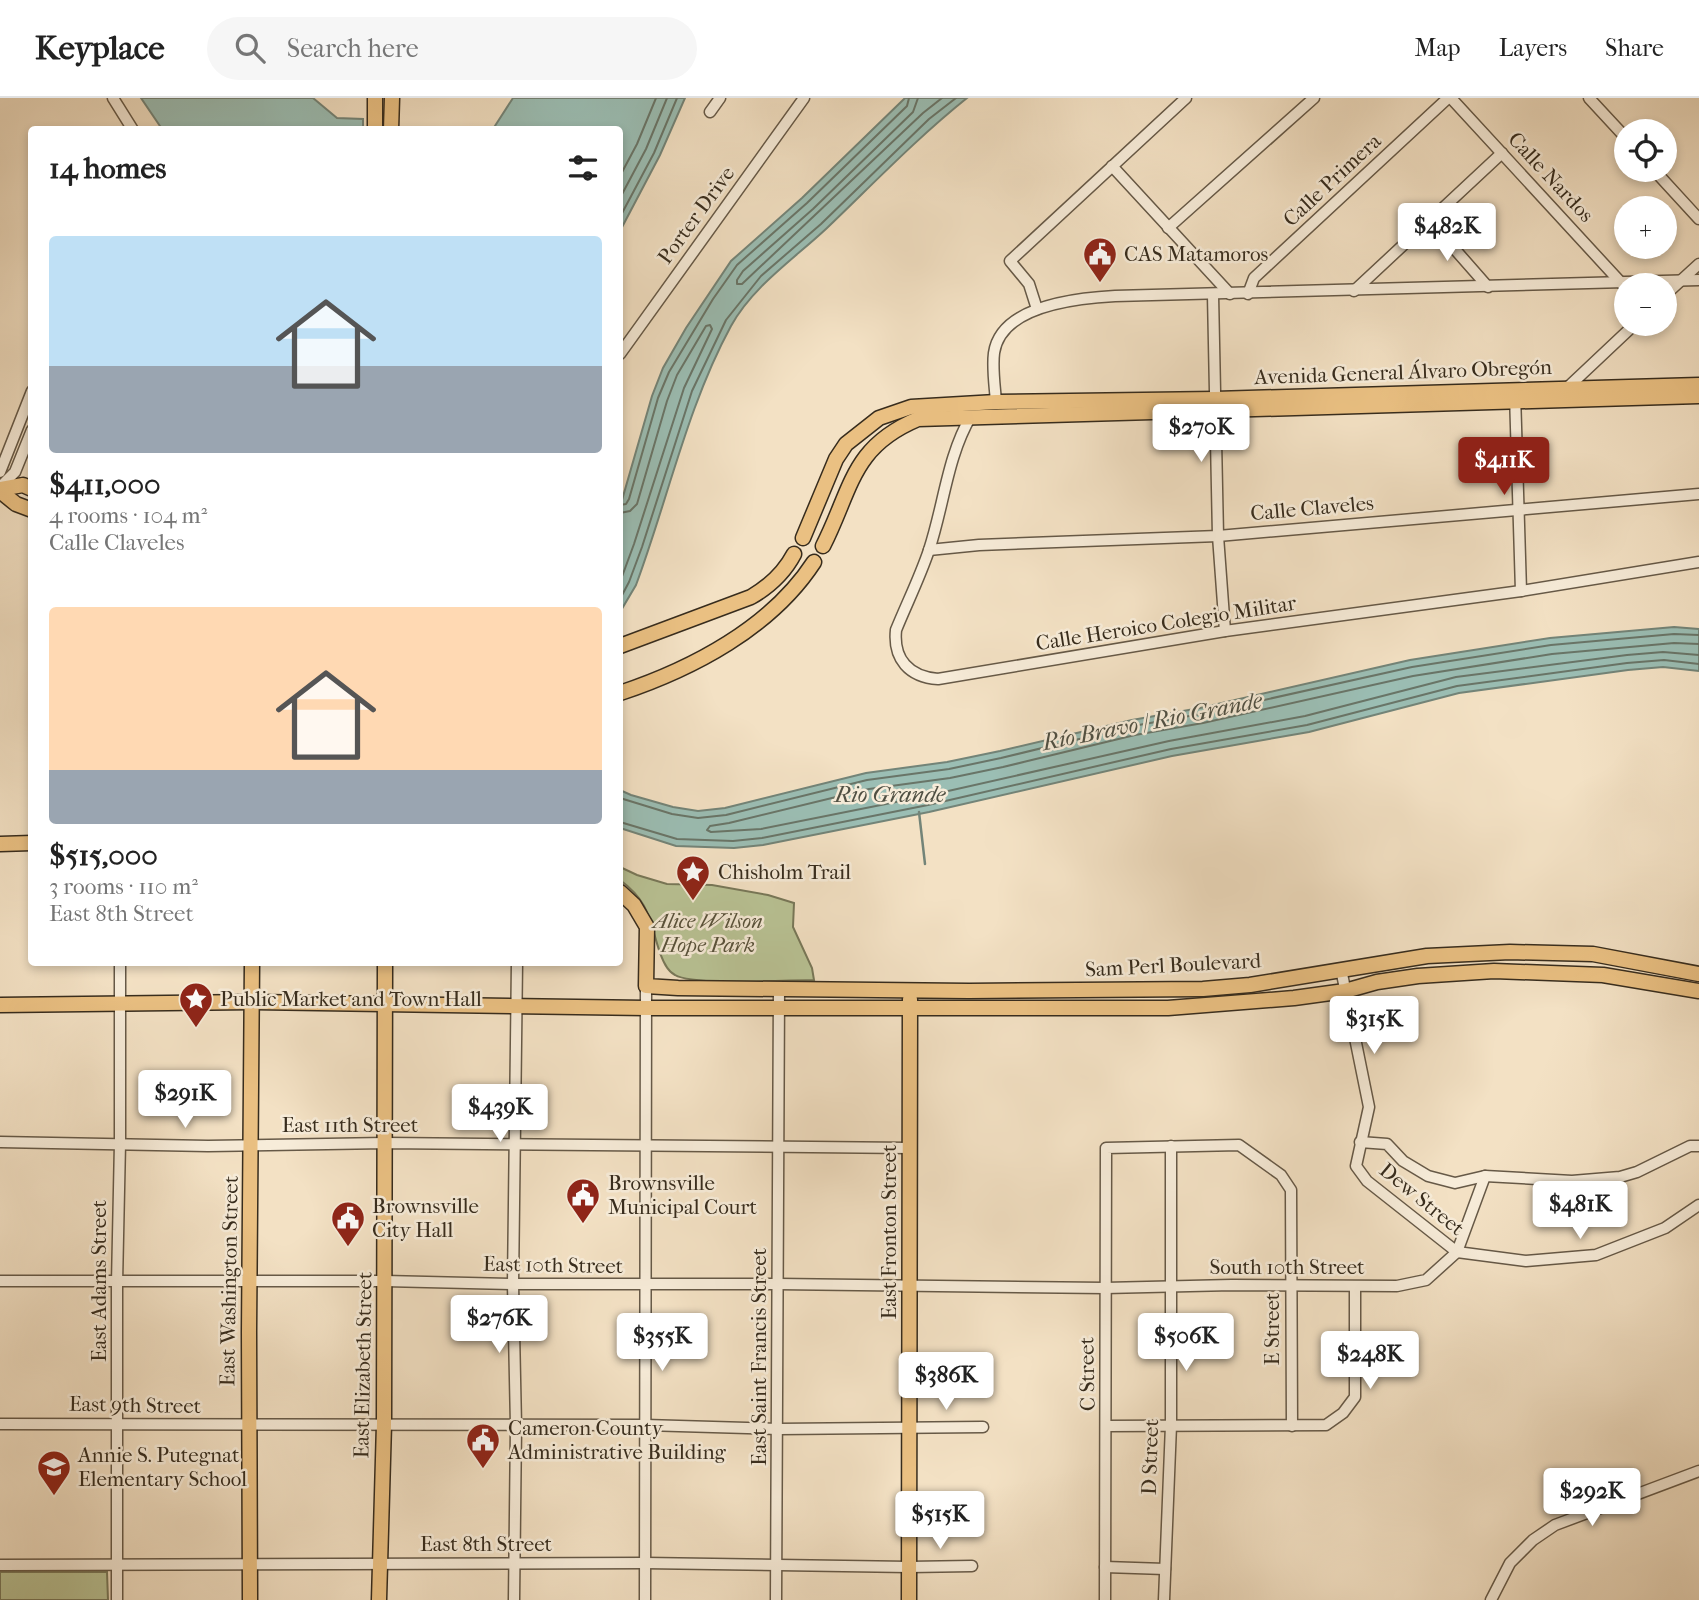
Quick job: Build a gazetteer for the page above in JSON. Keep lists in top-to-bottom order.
{
  "streets": {
    "main road": [
      "Avenida General Álvaro Obregón",
      "Sam Perl Boulevard",
      "East Fronton Street",
      "East Washington Street",
      "East Elizabeth Street"
    ],
    "street": [
      "Calle Nardos",
      "Calle Primera",
      "Porter Drive",
      "Calle Claveles",
      "Calle Heroico Colegio Militar",
      "East 11th Street",
      "Dew Street",
      "East 10th Street",
      "South 10th Street",
      "East Adams Street",
      "E Street",
      "East Saint Francis Street",
      "C Street",
      "East 9th Street",
      "D Street",
      "East 8th Street"
    ]
  },
  "crossings": [
    ["Calle Nardos", "Calle Primera"],
    ["Avenida General Álvaro Obregón", "Calle Heroico Colegio Militar"],
    ["Calle Claveles", "Calle Heroico Colegio Militar"],
    ["Sam Perl Boulevard", "Dew Street"],
    ["Sam Perl Boulevard", "East Fronton Street"],
    ["Sam Perl Boulevard", "East Adams Street"],
    ["Sam Perl Boulevard", "East Washington Street"],
    ["Sam Perl Boulevard", "East Saint Francis Street"],
    ["Sam Perl Boulevard", "East Elizabeth Street"],
    ["East 11th Street", "East Fronton Street"],
    ["East 11th Street", "East Adams Street"],
    ["East 11th Street", "East Washington Street"],
    ["East 11th Street", "East Saint Francis Street"],
    ["East 11th Street", "East Elizabeth Street"],
    ["Dew Street", "South 10th Street"],
    ["East Fronton Street", "East 10th Street"],
    ["East Fronton Street", "East 9th Street"],
    ["East Fronton Street", "East 8th Street"],
    ["East 10th Street", "South 10th Street"],
    ["East 10th Street", "East Adams Street"],
    ["East 10th Street", "East Washington Street"],
    ["East 10th Street", "East Saint Francis Street"],
    ["East 10th Street", "East Elizabeth Street"],
    ["East 10th Street", "C Street"],
    ["South 10th Street", "E Street"],
    ["South 10th Street", "C Street"],
    ["South 10th Street", "D Street"],
    ["East Adams Street", "East 9th Street"],
    ["East Adams Street", "East 8th Street"],
    ["East Washington Street", "East 9th Street"],
    ["East Washington Street", "East 8th Street"],
    ["E Street", "C Street"],
    ["E Street", "D Street"],
    ["East Saint Francis Street", "East 9th Street"],
    ["East Saint Francis Street", "East 8th Street"],
    ["East Elizabeth Street", "East 9th Street"],
    ["East Elizabeth Street", "East 8th Street"],
    ["C Street", "D Street"]
  ],
  "water": ["Río Bravo / Rio Grande", "Rio Grande"],
  "parks": ["Alice Wilson Hope Park"],
  "places": {
    "public building": [
      "CAS Matamoros",
      "Brownsville Municipal Court",
      "Brownsville City Hall",
      "Cameron County Administrative Building"
    ],
    "place": ["Chisholm Trail", "Public Market and Town Hall"],
    "school or university": ["Annie S. Putegnat Elementary School"]
  },
  "page": {
    "header": "Keyplace",
    "search": "Search here",
    "nav": ["Map", "Layers", "Share"],
    "map_buttons": ["+", "−"],
    "heading": "14 homes",
    "price": [
      "$482K",
      "$270K",
      "$411K",
      "$315K",
      "$291K",
      "$439K",
      "$481K",
      "$276K",
      "$355K",
      "$506K",
      "$248K",
      "$386K",
      "$292K",
      "$515K"
    ],
    "list": [
      {
        "name": "$411,000",
        "note": "4 rooms · 104 m² · Calle Claveles"
      },
      {
        "name": "$515,000",
        "note": "3 rooms · 110 m² · East 8th Street"
      }
    ]
  }
}
